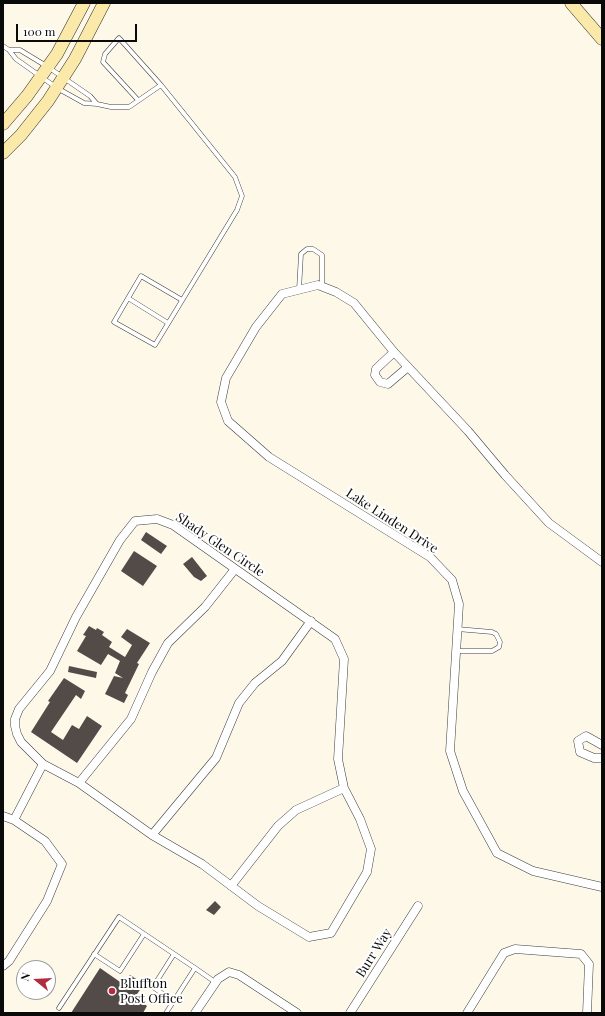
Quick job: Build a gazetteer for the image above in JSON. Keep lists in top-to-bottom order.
{
  "streets": {
    "street": ["Lake Linden Drive", "Shady Glen Circle", "Burr Way"]
  },
  "places": ["Bluffton Post Office"],
  "scale_bar": "100 m",
  "north": "left"
}
